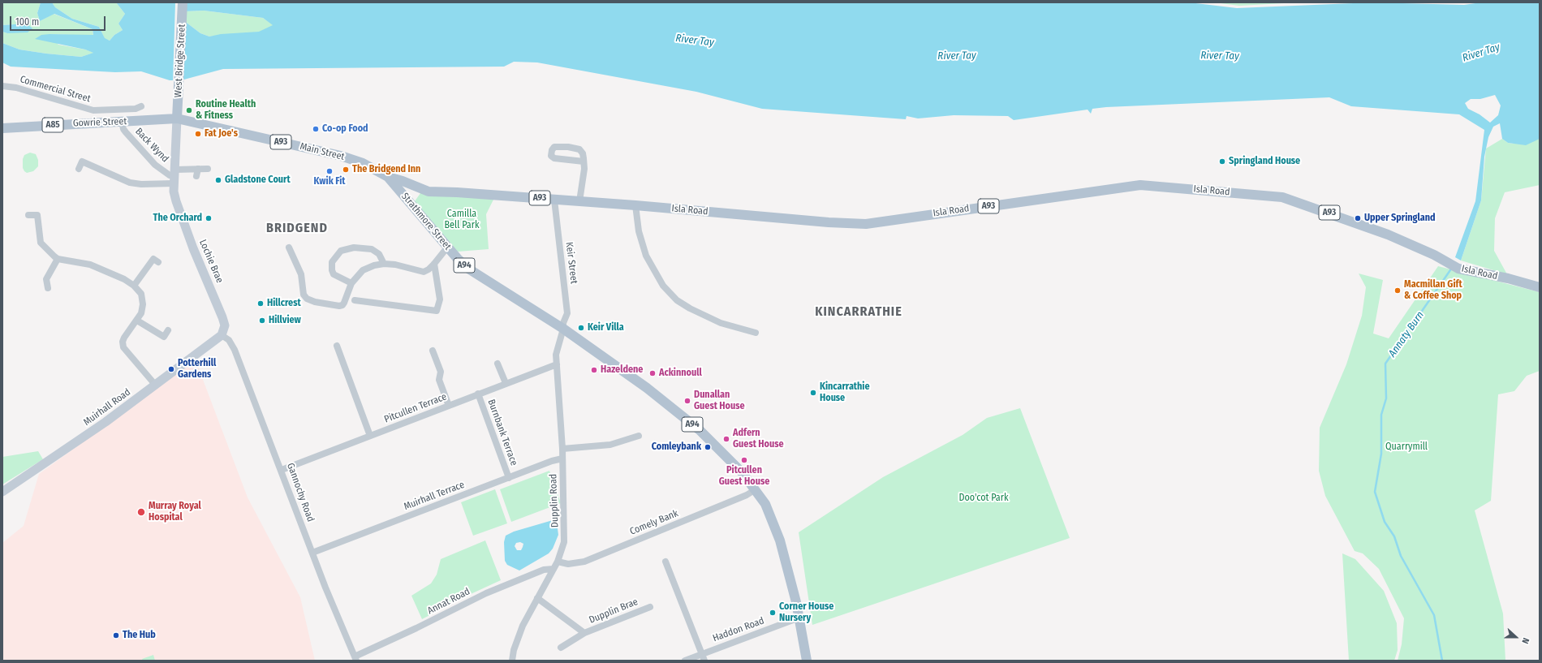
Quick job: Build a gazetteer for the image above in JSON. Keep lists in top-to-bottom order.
{
  "streets": {
    "main road": [
      "West Bridge Street",
      "Gowrie Street",
      "A85",
      "A93",
      "Main Street",
      "Isla Road",
      "Strathmore Street",
      "A94"
    ],
    "street": [
      "Commercial Street",
      "Back Wynd",
      "Lochie Brae",
      "Keir Street",
      "Muirhall Road",
      "Pitcullen Terrace",
      "Burnbank Terrace",
      "Gannochy Road",
      "Muirhall Terrace",
      "Dupplin Road",
      "Comely Bank",
      "Annat Road",
      "Dupplin Brae",
      "Haddon Road"
    ]
  },
  "crossings": [
    ["West Bridge Street", "Gowrie Street"],
    ["West Bridge Street", "Main Street"],
    ["West Bridge Street", "Lochie Brae"],
    ["Gowrie Street", "Back Wynd"],
    ["Gowrie Street", "Main Street"],
    ["Gowrie Street", "Lochie Brae"],
    ["Back Wynd", "Lochie Brae"],
    ["Main Street", "Isla Road"],
    ["Main Street", "Strathmore Street"],
    ["Main Street", "Lochie Brae"],
    ["Isla Road", "Strathmore Street"],
    ["Isla Road", "Keir Street"],
    ["Strathmore Street", "Keir Street"],
    ["Strathmore Street", "A94"],
    ["Strathmore Street", "Dupplin Road"],
    ["Lochie Brae", "Muirhall Road"],
    ["Lochie Brae", "Gannochy Road"],
    ["Keir Street", "A94"],
    ["Keir Street", "Dupplin Road"],
    ["A94", "Dupplin Road"],
    ["A94", "Comely Bank"],
    ["A94", "Haddon Road"],
    ["Muirhall Road", "Gannochy Road"],
    ["Pitcullen Terrace", "Burnbank Terrace"],
    ["Pitcullen Terrace", "Gannochy Road"],
    ["Pitcullen Terrace", "Dupplin Road"],
    ["Burnbank Terrace", "Muirhall Terrace"],
    ["Gannochy Road", "Muirhall Terrace"],
    ["Gannochy Road", "Annat Road"],
    ["Muirhall Terrace", "Dupplin Road"],
    ["Dupplin Road", "Comely Bank"],
    ["Dupplin Road", "Annat Road"],
    ["Dupplin Road", "Dupplin Brae"]
  ],
  "districts": ["BRIDGEND", "KINCARRATHIE"],
  "water": ["River Tay", "Annaty Burn"],
  "parks": ["Camilla Bell Park", "Quarrymill", "Doo'cot Park"],
  "places": [
    "Routine Health & Fitness",
    "Co-op Food",
    "Fat Joe's",
    "Springland House",
    "The Bridgend Inn",
    "Kwik Fit",
    "Gladstone Court",
    "The Orchard",
    "Upper Springland",
    "Macmillan Gift & Coffee Shop",
    "Hillcrest",
    "Hillview",
    "Keir Villa",
    "Potterhill Gardens",
    "Hazeldene",
    "Ackinnoull",
    "Kincarrathie House",
    "Dunallan Guest House",
    "Adfern Guest House",
    "Comleybank",
    "Pitcullen Guest House",
    "Murray Royal Hospital",
    "Corner House Nursery",
    "The Hub"
  ],
  "scale_bar": "100 m",
  "north": "right"
}
